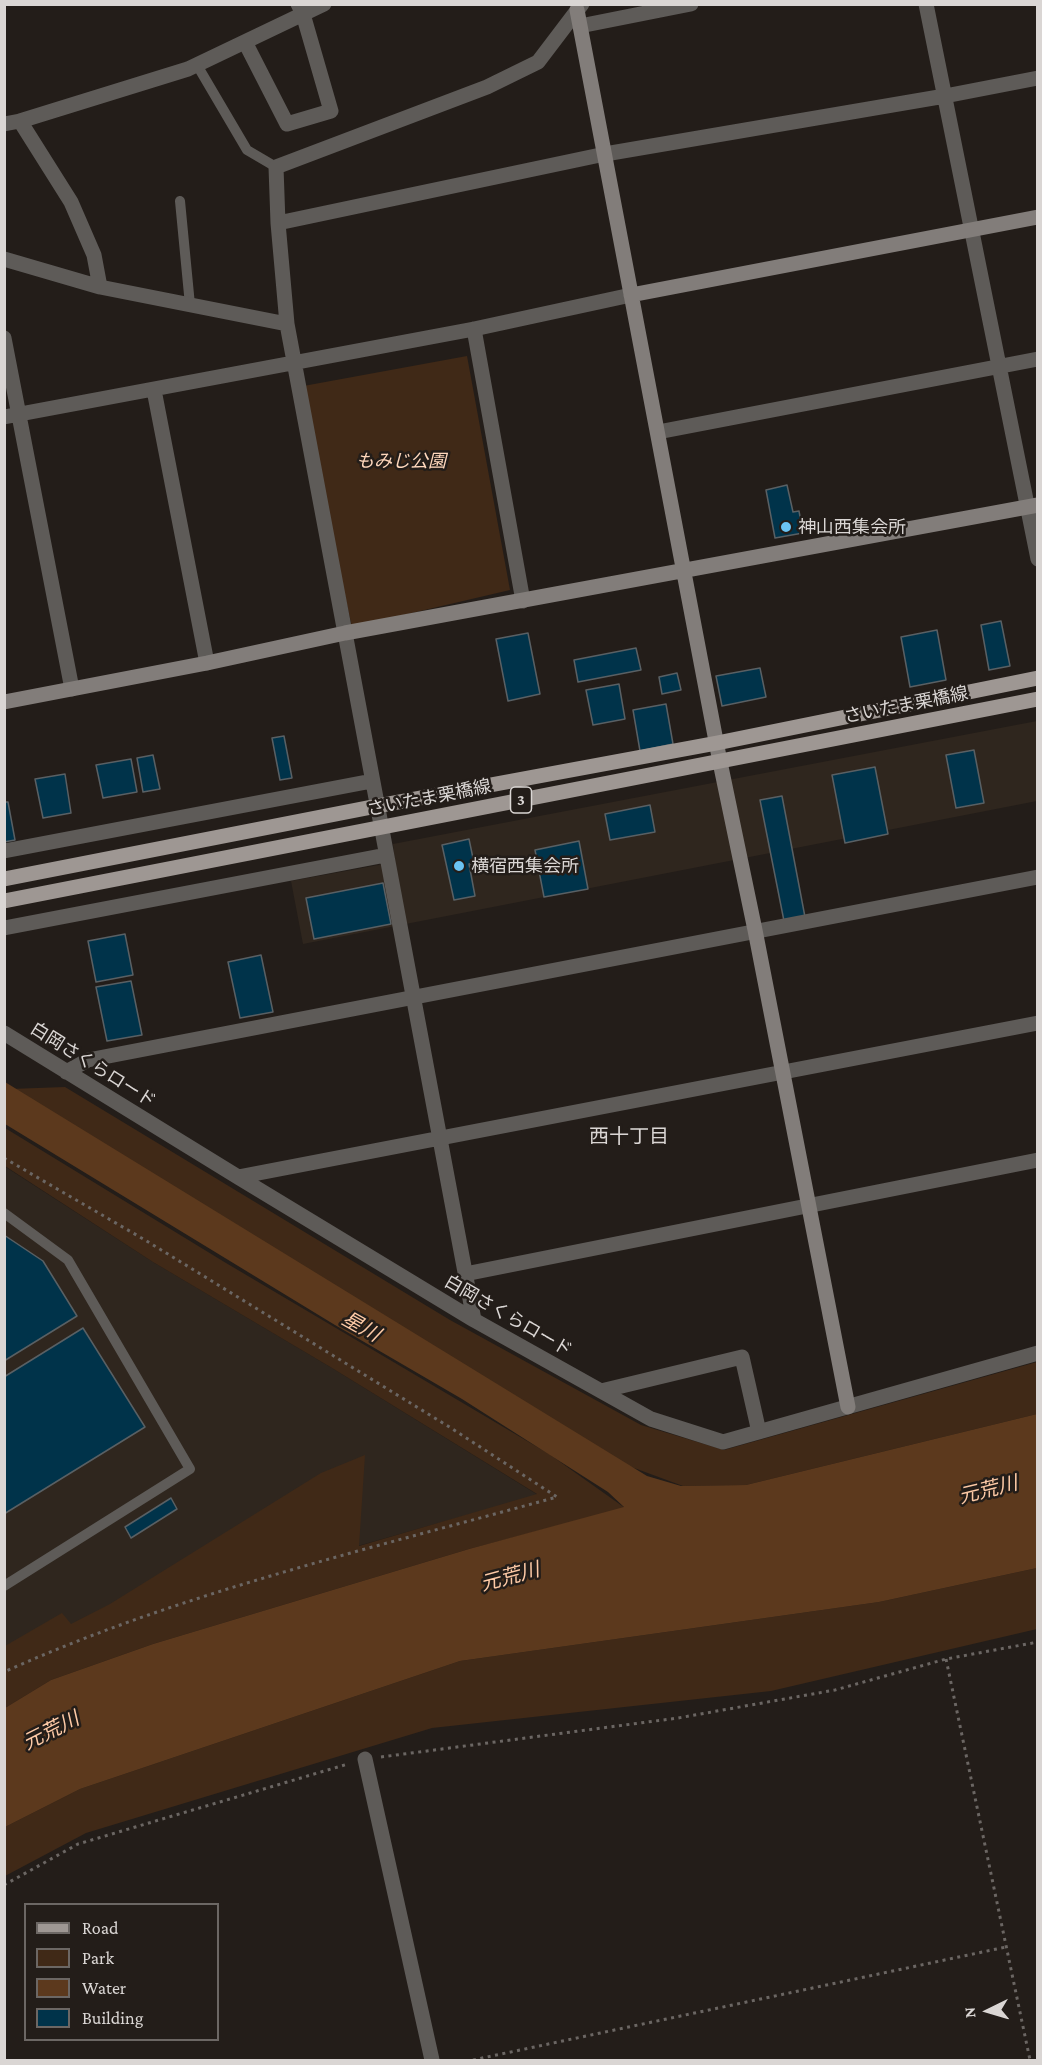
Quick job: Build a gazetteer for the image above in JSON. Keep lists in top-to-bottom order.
{
  "streets": {
    "main road": ["さいたま栗橋線", "3"],
    "street": ["白岡さくらロード"]
  },
  "districts": ["西十丁目"],
  "water": ["星川", "元荒川"],
  "parks": ["もみじ公園"],
  "places": ["神山西集会所", "横宿西集会所"],
  "legend": [
    "Road",
    "Park",
    "Water",
    "Building"
  ],
  "north": "left"
}
